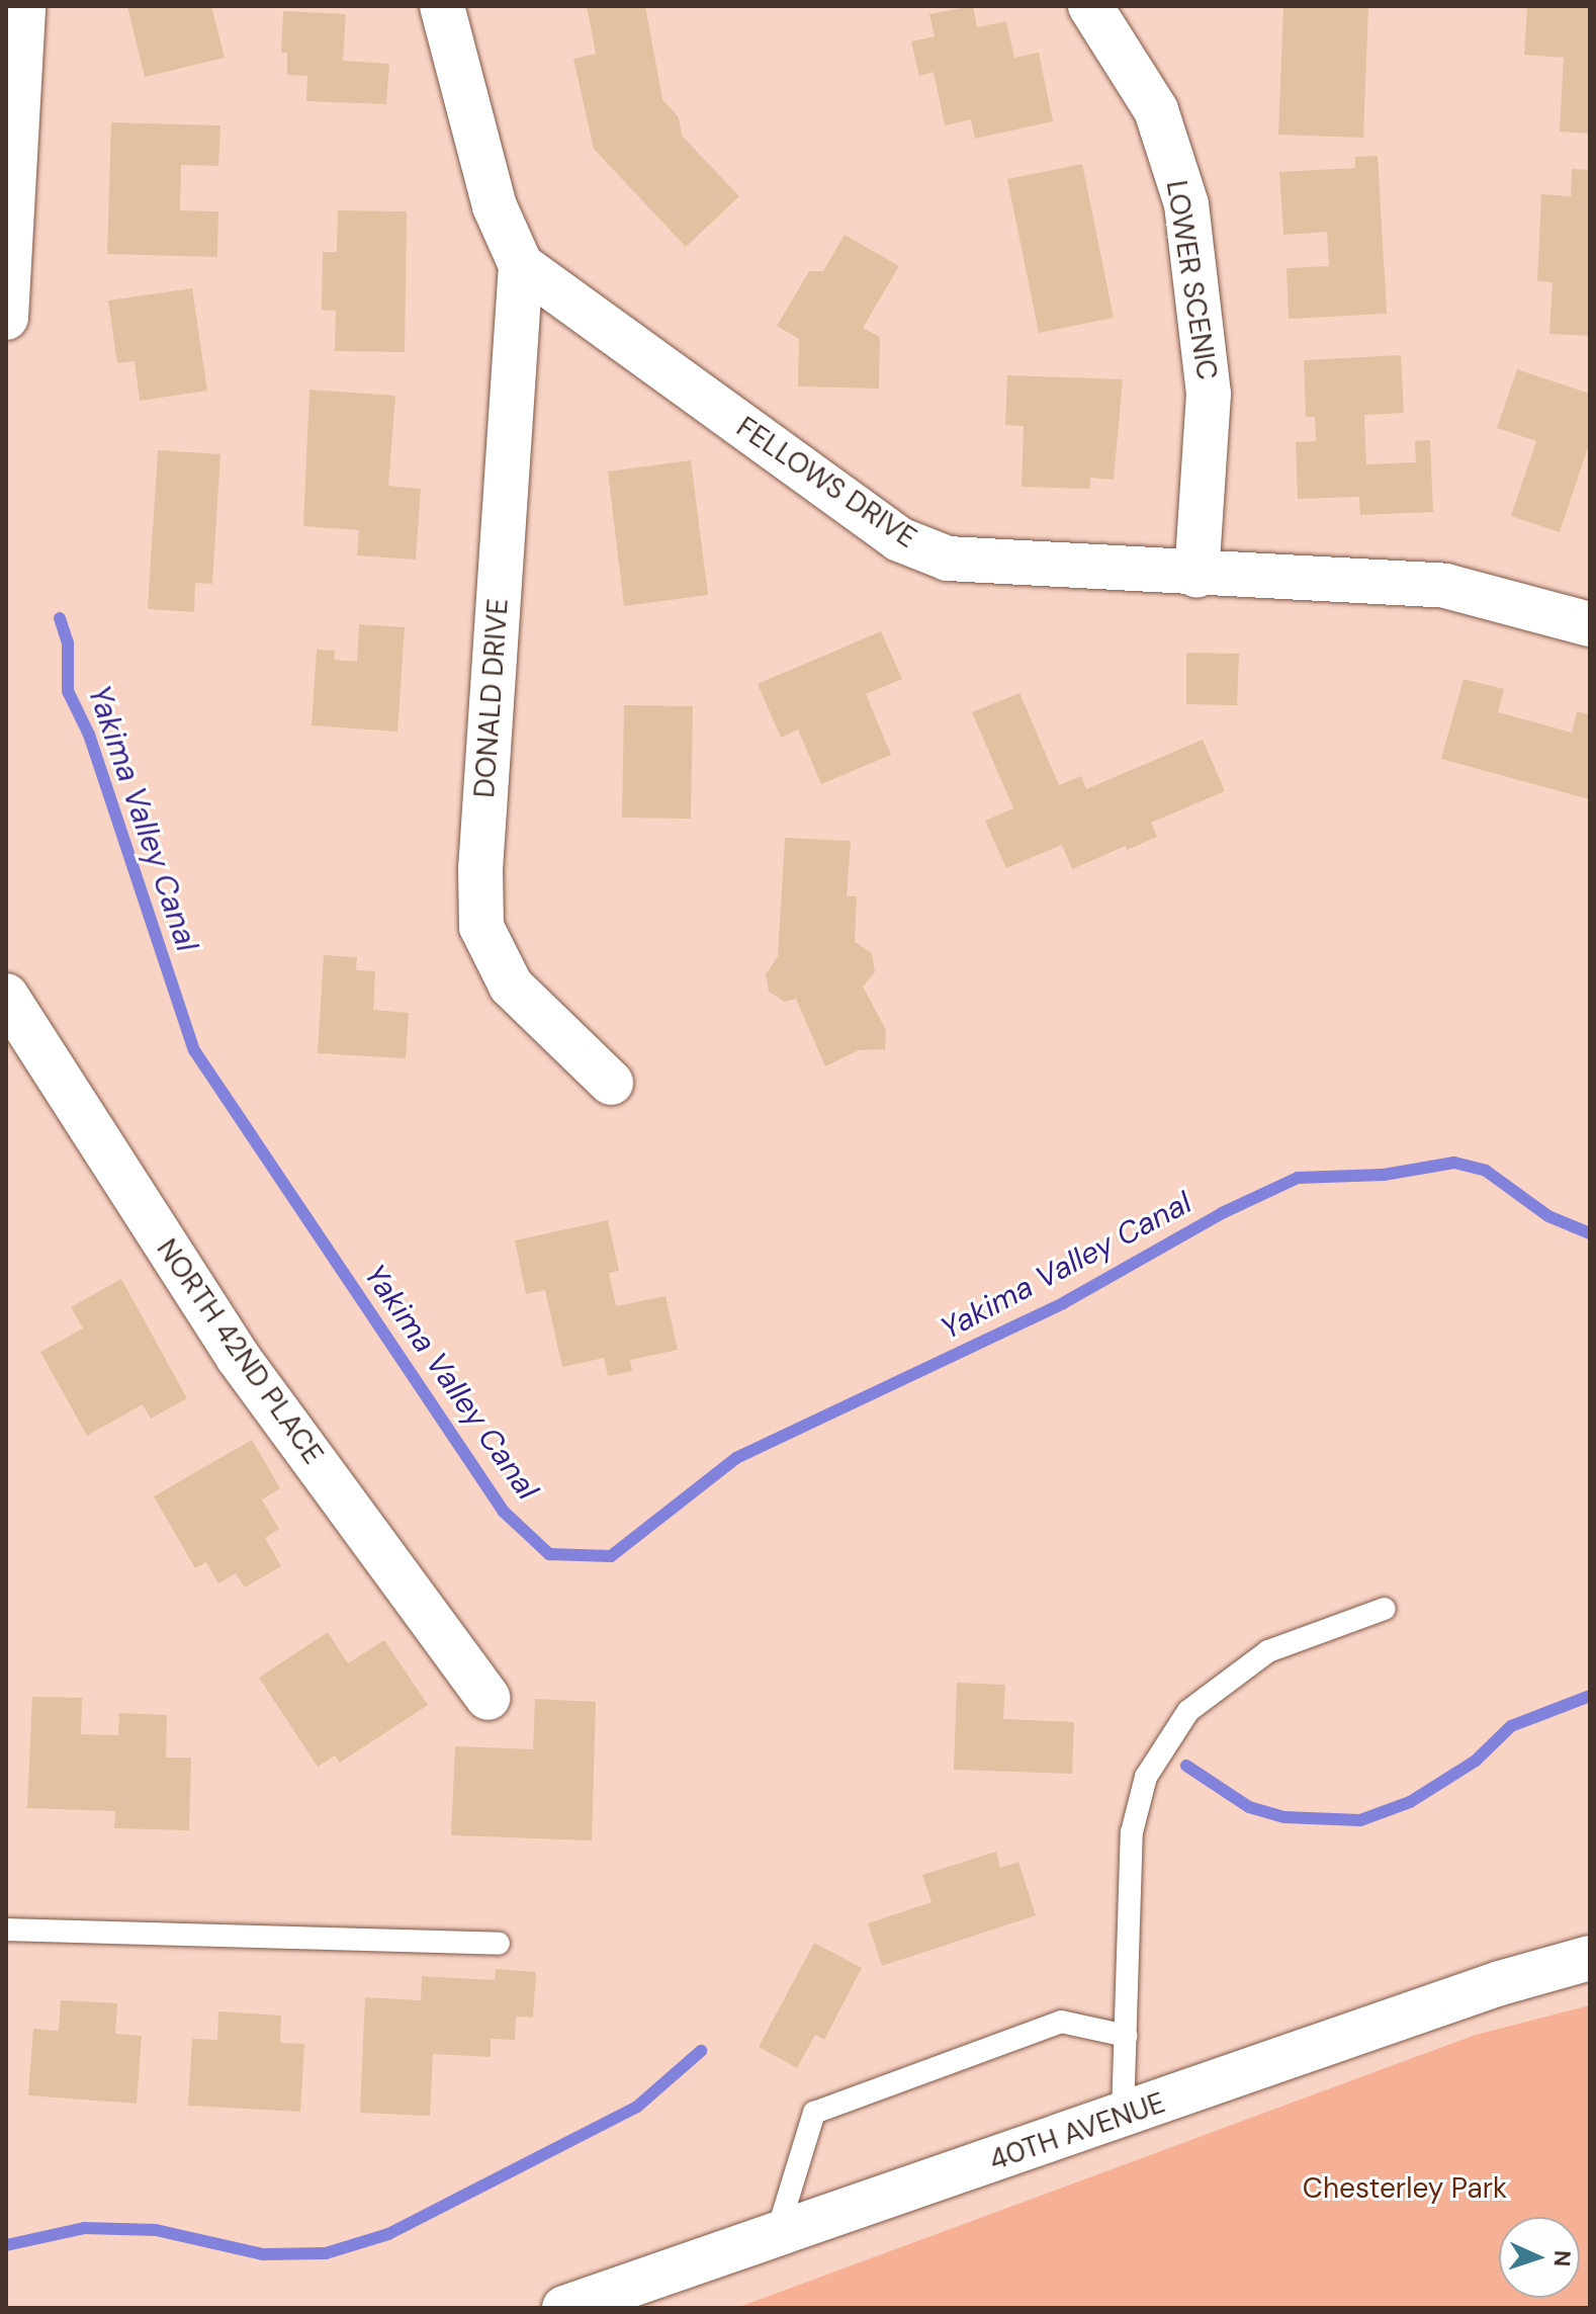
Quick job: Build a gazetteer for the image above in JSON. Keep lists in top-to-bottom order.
{
  "streets": {
    "street": [
      "LOWER SCENIC",
      "FELLOWS DRIVE",
      "DONALD DRIVE",
      "NORTH 42ND PLACE",
      "40TH AVENUE"
    ]
  },
  "crossings": [
    ["LOWER SCENIC", "FELLOWS DRIVE"],
    ["FELLOWS DRIVE", "DONALD DRIVE"]
  ],
  "water": ["Yakima Valley Canal"],
  "parks": ["Chesterley Park"],
  "north": "right"
}
